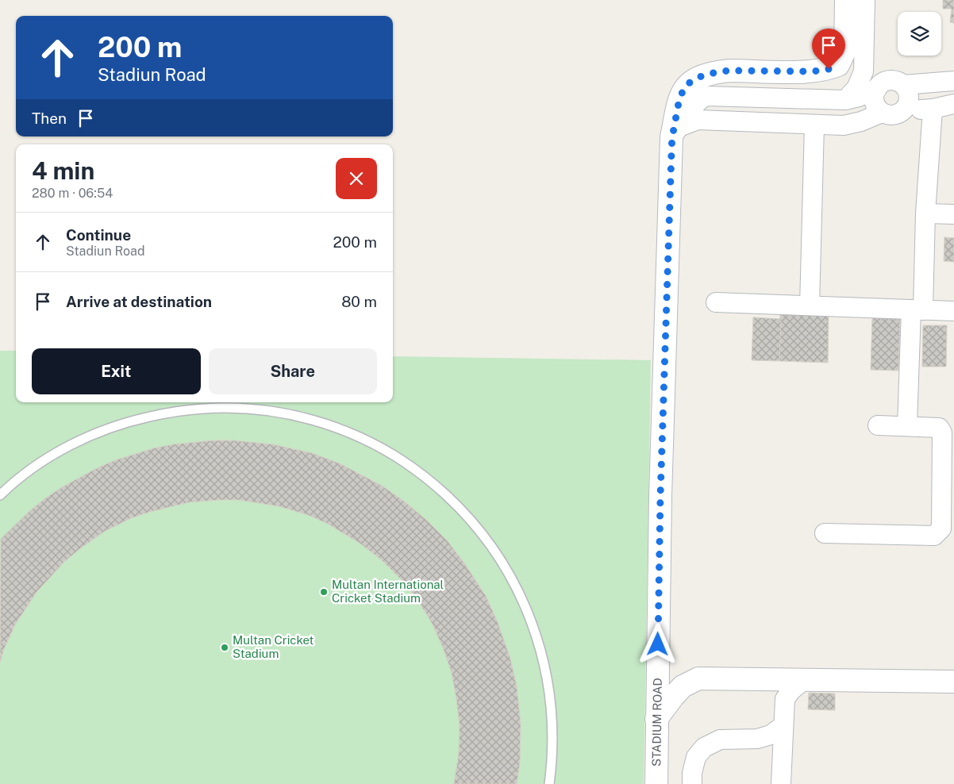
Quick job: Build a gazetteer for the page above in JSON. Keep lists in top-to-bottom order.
{
  "streets": {
    "main road": ["STADIUM ROAD"]
  },
  "places": ["Multan International Cricket Stadium", "Multan Cricket Stadium"],
  "page": {
    "turn": ["200 m", "Stadiun Road"],
    "then": "Then",
    "heading": ["4 min", "280 m · 06:54"],
    "list": [
      {
        "name": "Continue",
        "note": "Stadiun Road",
        "value": "200 m"
      },
      {
        "name": "Arrive at destination",
        "value": "80 m"
      }
    ],
    "buttons": ["Exit", "Share"]
  }
}
